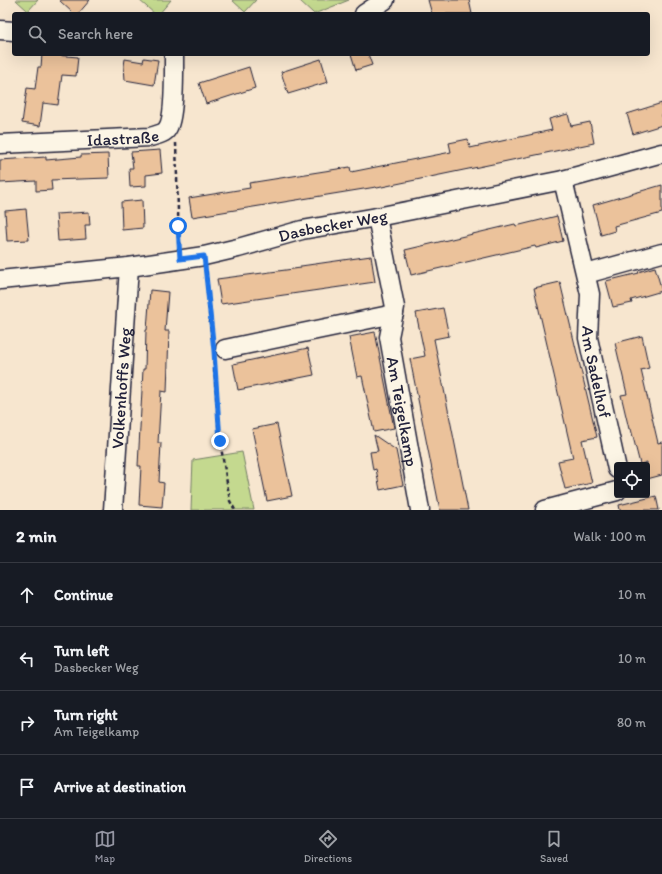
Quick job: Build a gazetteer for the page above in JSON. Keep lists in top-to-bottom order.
{
  "streets": {
    "street": [
      "Idastraße",
      "Dasbecker Weg",
      "Am Sadelhof",
      "Volkenhoffs Weg",
      "Am Teigelkamp"
    ]
  },
  "crossings": [
    ["Dasbecker Weg", "Am Sadelhof"],
    ["Dasbecker Weg", "Volkenhoffs Weg"],
    ["Dasbecker Weg", "Am Teigelkamp"]
  ],
  "page": {
    "search": "Search here",
    "heading": ["2 min", "Walk · 100 m"],
    "list": [
      ["Continue", "10 m"],
      ["Turn left", "Dasbecker Weg", "10 m"],
      ["Turn right", "Am Teigelkamp", "80 m"],
      "Arrive at destination"
    ],
    "nav": ["Map", "Directions", "Saved"]
  }
}
